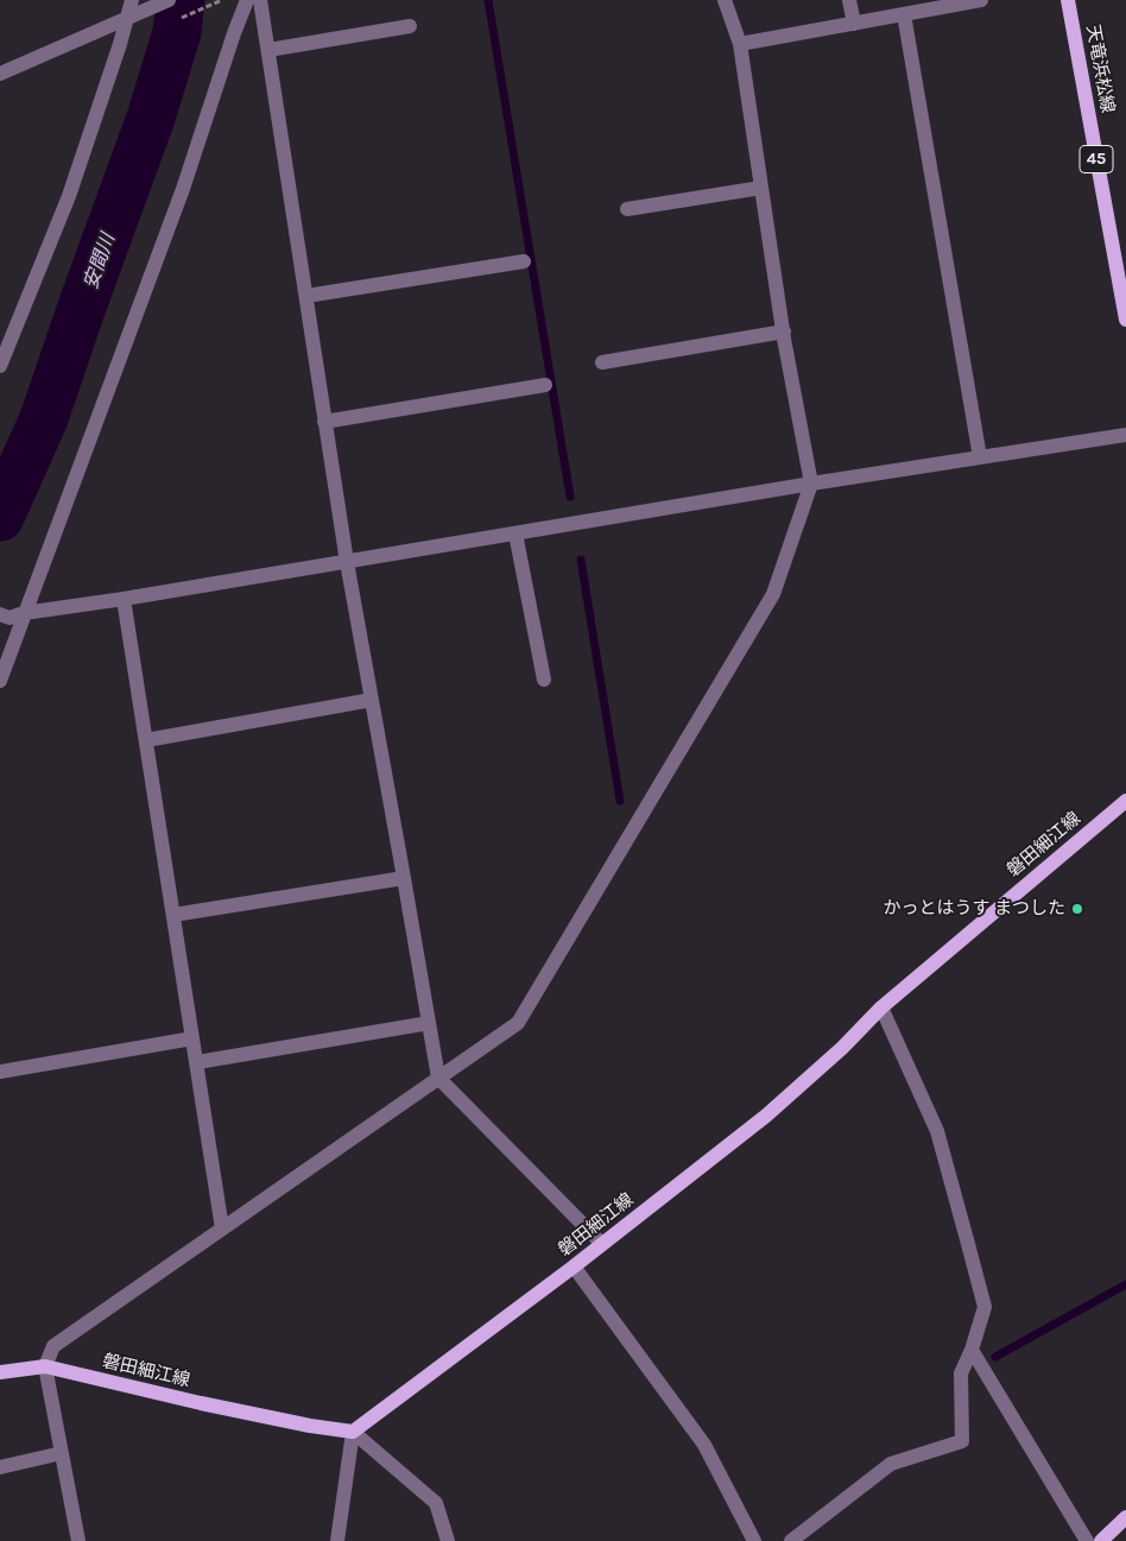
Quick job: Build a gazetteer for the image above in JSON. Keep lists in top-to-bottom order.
{
  "streets": {
    "main road": ["天竜浜松線", "45", "磐田細江線"]
  },
  "water": ["安間川"],
  "places": ["かっとはうす まつした"]
}
